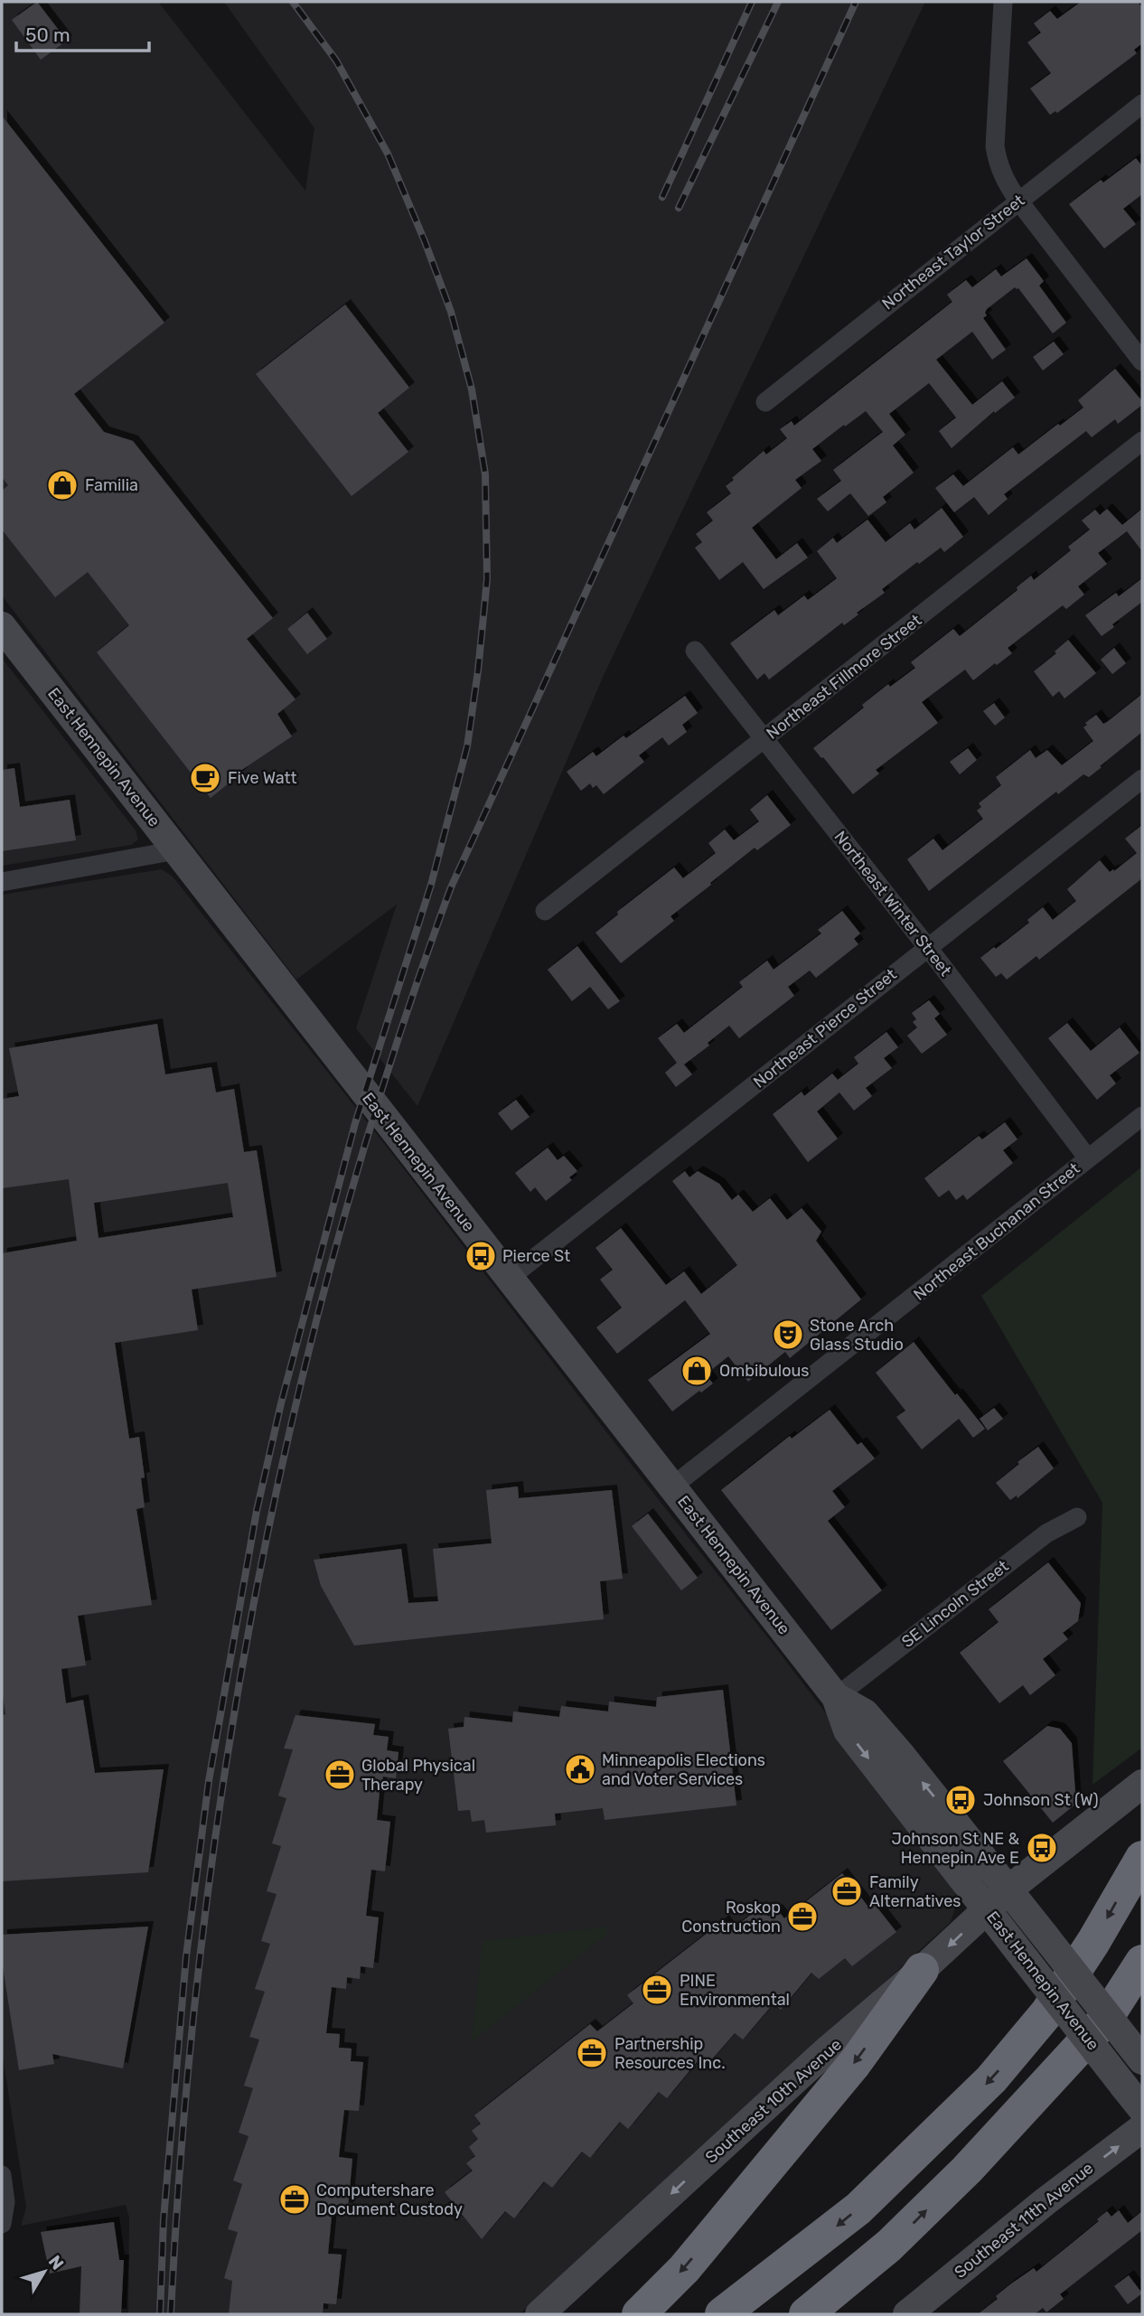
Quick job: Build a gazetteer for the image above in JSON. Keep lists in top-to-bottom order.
{
  "streets": {
    "main road": ["East Hennepin Avenue", "Southeast 10th Avenue", "Southeast 11th Avenue"],
    "street": [
      "Northeast Taylor Street",
      "Northeast Fillmore Street",
      "Northeast Winter Street",
      "Northeast Pierce Street",
      "Northeast Buchanan Street",
      "SE Lincoln Street"
    ]
  },
  "crossings": [
    ["Northeast Fillmore Street", "Northeast Winter Street"],
    ["East Hennepin Avenue", "Northeast Pierce Street"],
    ["East Hennepin Avenue", "Northeast Buchanan Street"],
    ["East Hennepin Avenue", "SE Lincoln Street"],
    ["East Hennepin Avenue", "Southeast 10th Avenue"],
    ["Northeast Winter Street", "Northeast Pierce Street"],
    ["Northeast Winter Street", "Northeast Buchanan Street"]
  ],
  "one_way": ["Southeast 10th Avenue", "Southeast 11th Avenue"],
  "places": {
    "shop": ["Familia", "Ombibulous"],
    "cafe": ["Five Watt"],
    "bus stop": ["Pierce St", "Johnson St (W)", "Johnson St NE & Hennepin Ave E"],
    "theatre": ["Stone Arch Glass Studio"],
    "public building": ["Minneapolis Elections and Voter Services"],
    "office": [
      "Global Physical Therapy",
      "Family Alternatives",
      "Roskop Construction",
      "PINE Environmental",
      "Partnership Resources Inc.",
      "Computershare Document Custody"
    ]
  },
  "scale_bar": "50 m",
  "north": "top right"
}
